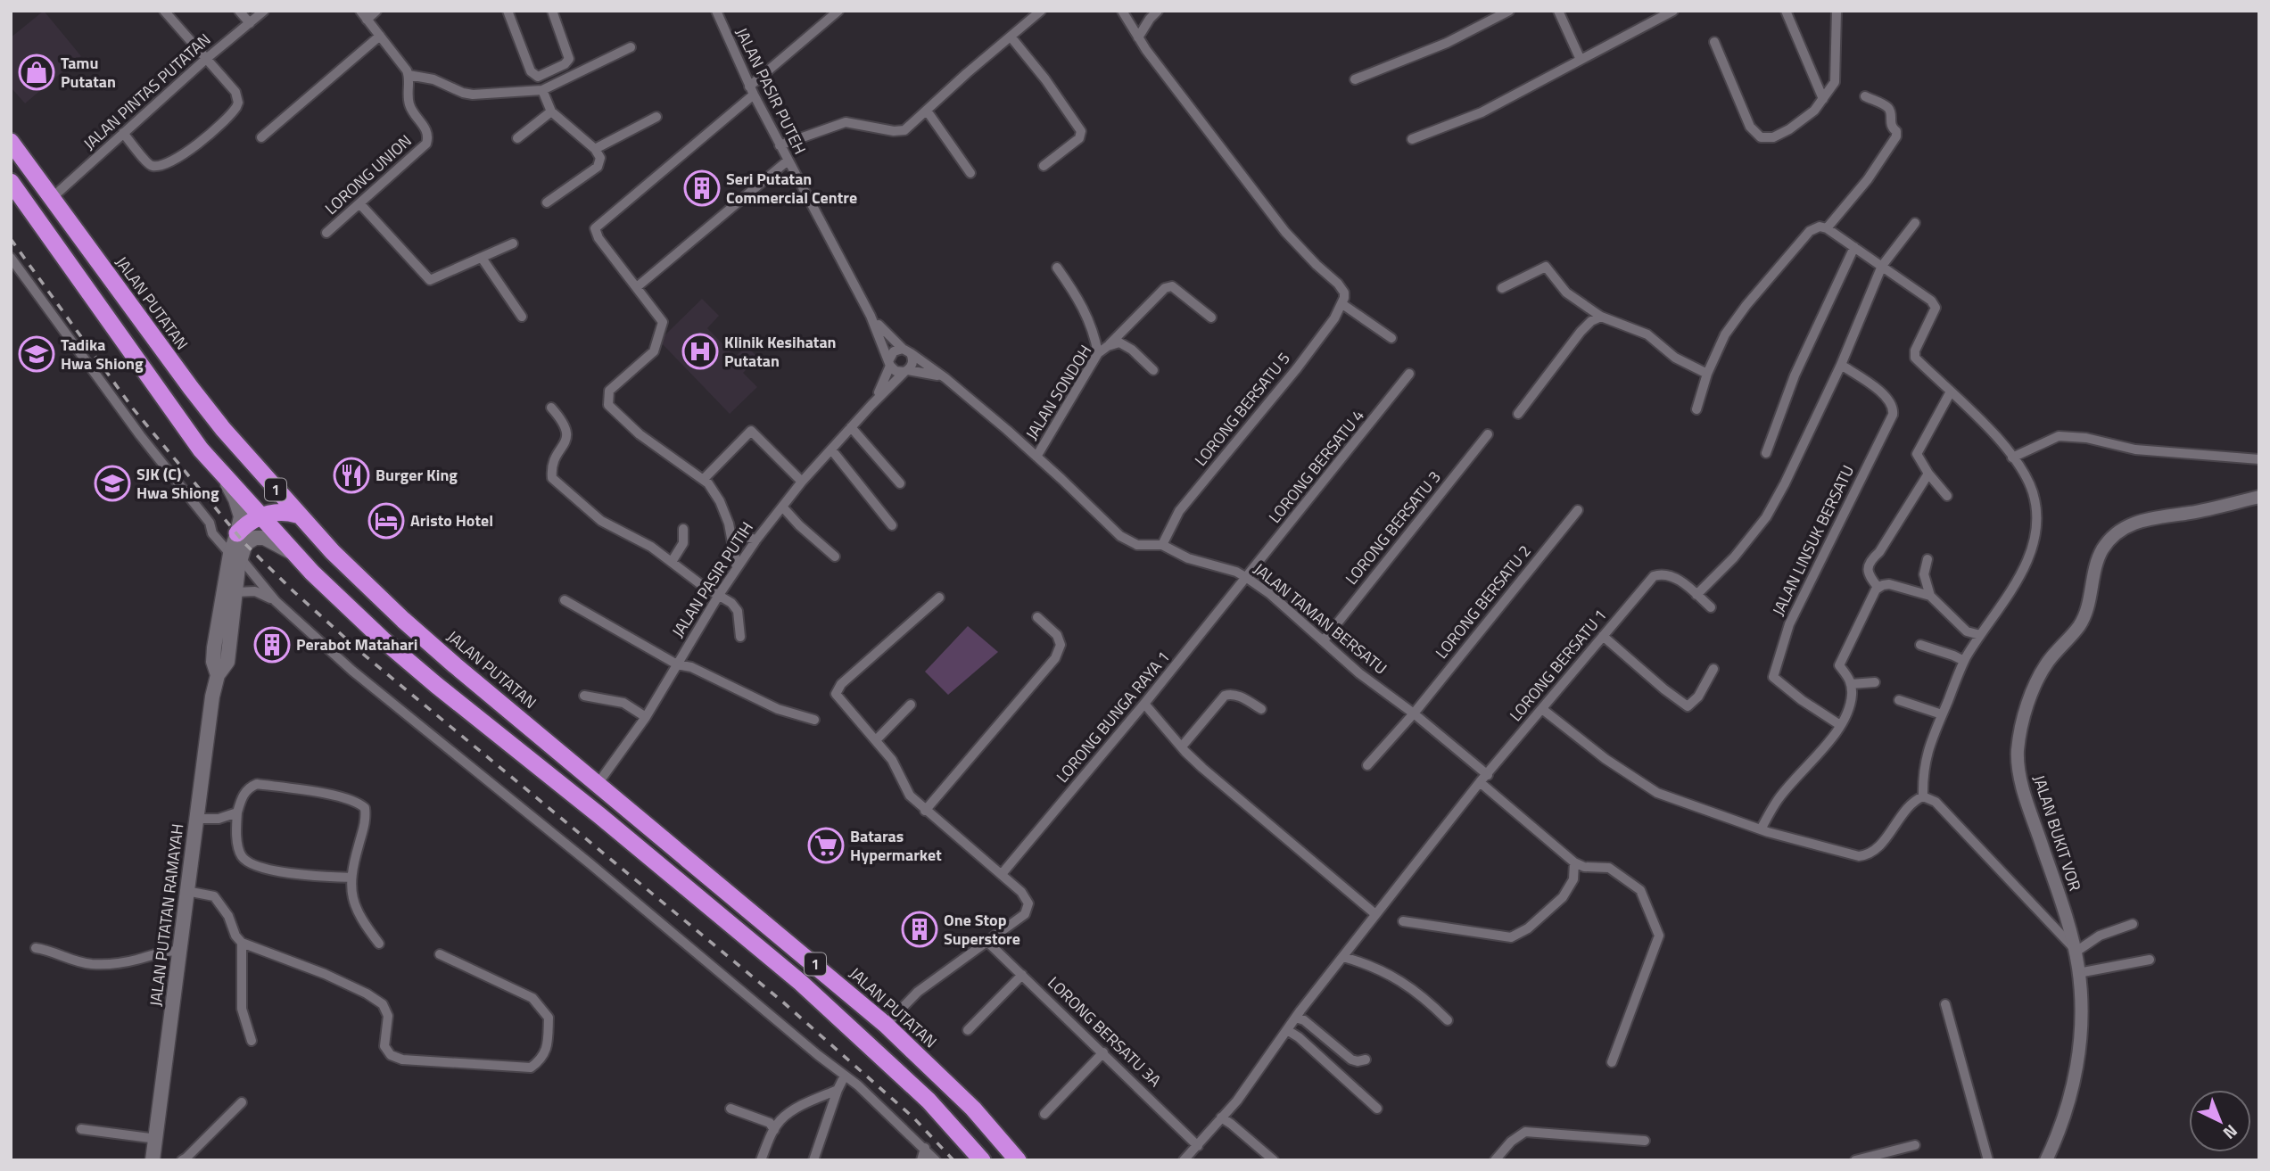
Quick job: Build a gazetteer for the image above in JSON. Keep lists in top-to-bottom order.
{
  "streets": {
    "highway": ["JALAN PUTATAN", "1"],
    "main road": ["JALAN PUTATAN RAMAYAH"],
    "street": [
      "JALAN PASIR PUTEH",
      "JALAN PINTAS PUTATAN",
      "LORONG UNION",
      "JALAN SONDOH",
      "LORONG BERSATU 5",
      "LORONG BERSATU 4",
      "LORONG BERSATU 3",
      "JALAN LINSUK BERSATU",
      "JALAN PASIR PUTIH",
      "LORONG BERSATU 2",
      "JALAN TAMAN BERSATU",
      "LORONG BERSATU 1",
      "LORONG BUNGA RAYA 1",
      "JALAN BUKIT VOR",
      "LORONG BERSATU 3A"
    ]
  },
  "crossings": [
    ["JALAN PASIR PUTEH", "JALAN PASIR PUTIH"],
    ["JALAN PASIR PUTEH", "JALAN TAMAN BERSATU"],
    ["JALAN PINTAS PUTATAN", "JALAN PUTATAN"],
    ["JALAN PUTATAN", "JALAN PASIR PUTIH"],
    ["JALAN SONDOH", "JALAN TAMAN BERSATU"],
    ["LORONG BERSATU 5", "JALAN TAMAN BERSATU"],
    ["LORONG BERSATU 4", "JALAN TAMAN BERSATU"],
    ["LORONG BERSATU 4", "LORONG BUNGA RAYA 1"],
    ["1", "JALAN PUTATAN RAMAYAH"],
    ["LORONG BERSATU 3", "JALAN TAMAN BERSATU"],
    ["JALAN PASIR PUTIH", "JALAN TAMAN BERSATU"],
    ["LORONG BERSATU 2", "JALAN TAMAN BERSATU"],
    ["JALAN TAMAN BERSATU", "LORONG BERSATU 1"],
    ["JALAN TAMAN BERSATU", "LORONG BUNGA RAYA 1"],
    ["LORONG BERSATU 1", "LORONG BERSATU 3A"]
  ],
  "places": {
    "shop": ["Tamu Putatan"],
    "building": ["Seri Putatan Commercial Centre", "Perabot Matahari", "One Stop Superstore"],
    "hospital": ["Klinik Kesihatan Putatan"],
    "school or university": ["Tadika Hwa Shiong", "SJK (C) Hwa Shiong"],
    "restaurant": ["Burger King"],
    "hotel": ["Aristo Hotel"],
    "supermarket": ["Bataras Hypermarket"]
  },
  "north": "bottom right"
}
